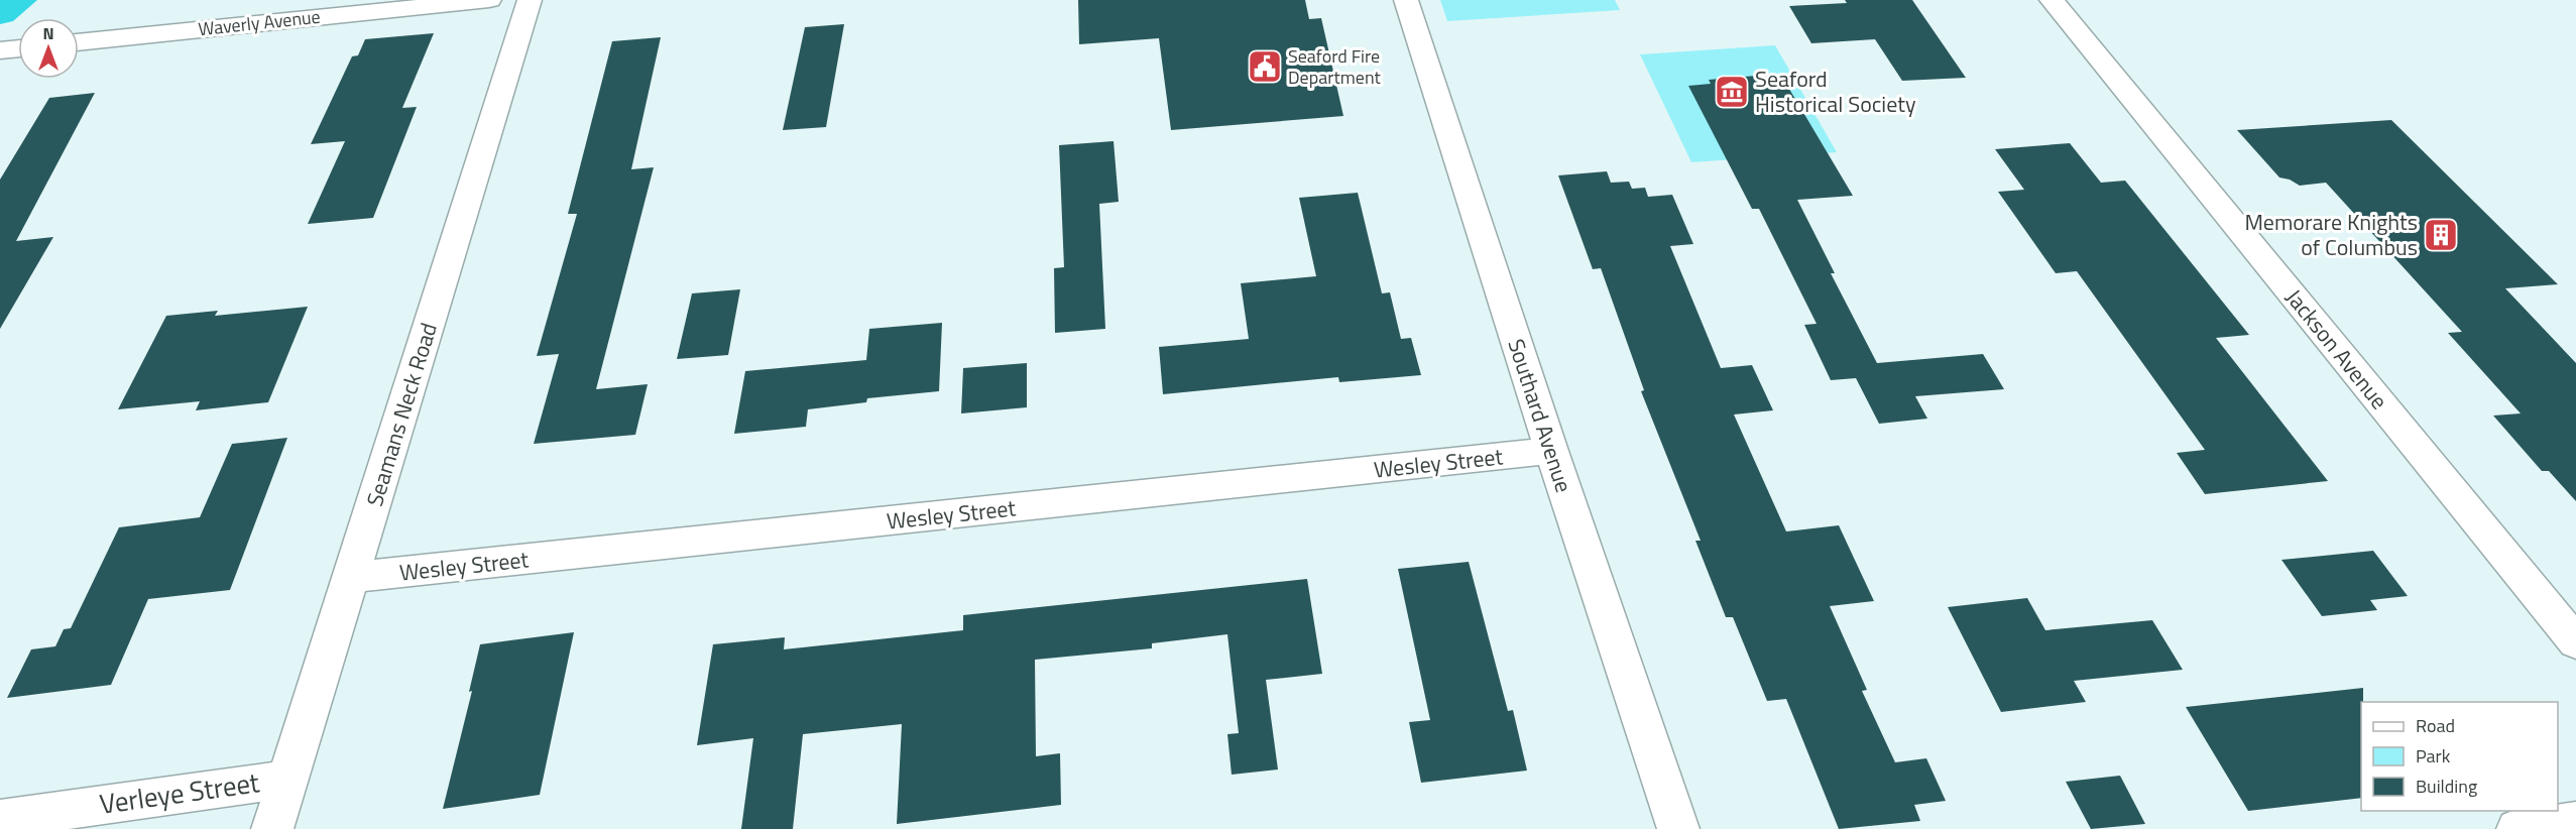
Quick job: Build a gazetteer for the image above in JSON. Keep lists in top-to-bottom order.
{
  "streets": {
    "street": [
      "Waverly Avenue",
      "Jackson Avenue",
      "Seamans Neck Road",
      "Southard Avenue",
      "Wesley Street",
      "Verleye Street"
    ]
  },
  "crossings": [
    ["Seamans Neck Road", "Wesley Street"],
    ["Seamans Neck Road", "Verleye Street"],
    ["Southard Avenue", "Wesley Street"]
  ],
  "places": {
    "public building": ["Seaford Fire Department"],
    "museum": ["Seaford Historical Society"],
    "building": ["Memorare Knights of Columbus"]
  },
  "legend": ["Road", "Park", "Building"],
  "north": "top"
}
